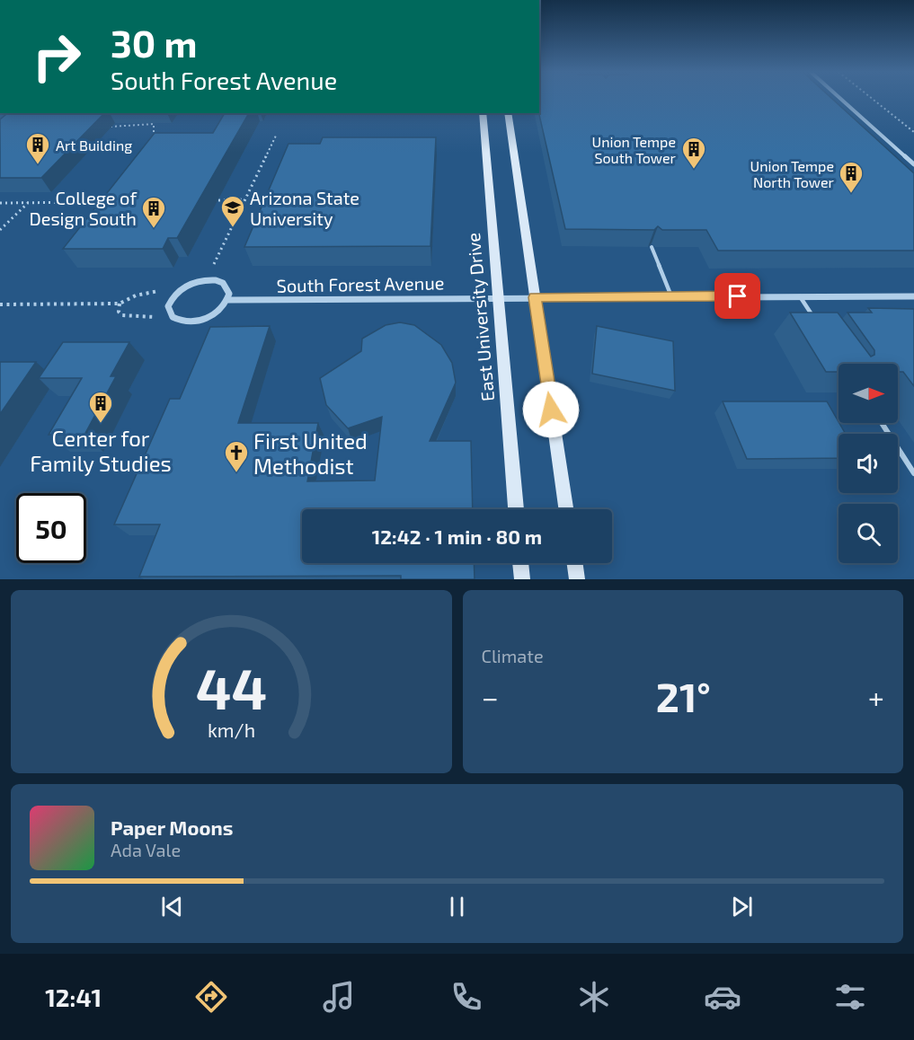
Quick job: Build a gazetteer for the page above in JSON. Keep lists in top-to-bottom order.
{
  "streets": {
    "main road": ["East University Drive"],
    "street": ["South Forest Avenue"]
  },
  "crossings": [
    ["South Forest Avenue", "East University Drive"]
  ],
  "places": {
    "building": [
      "Art Building",
      "Union Tempe South Tower",
      "Union Tempe North Tower",
      "College of Design South",
      "Center for Family Studies"
    ],
    "school or university": ["Arizona State University"],
    "church": ["First United Methodist"]
  },
  "north": "right",
  "page": {
    "turn": ["30 m", "South Forest Avenue"],
    "limit": "50",
    "trip": "12:42 · 1 min · 80 m",
    "tile": "Climate",
    "heat": ["−", "21°", "+"],
    "song": ["Paper Moons", "Ada Vale"],
    "tabs": "12:41",
    "gauge": ["44", "km/h"]
  }
}
